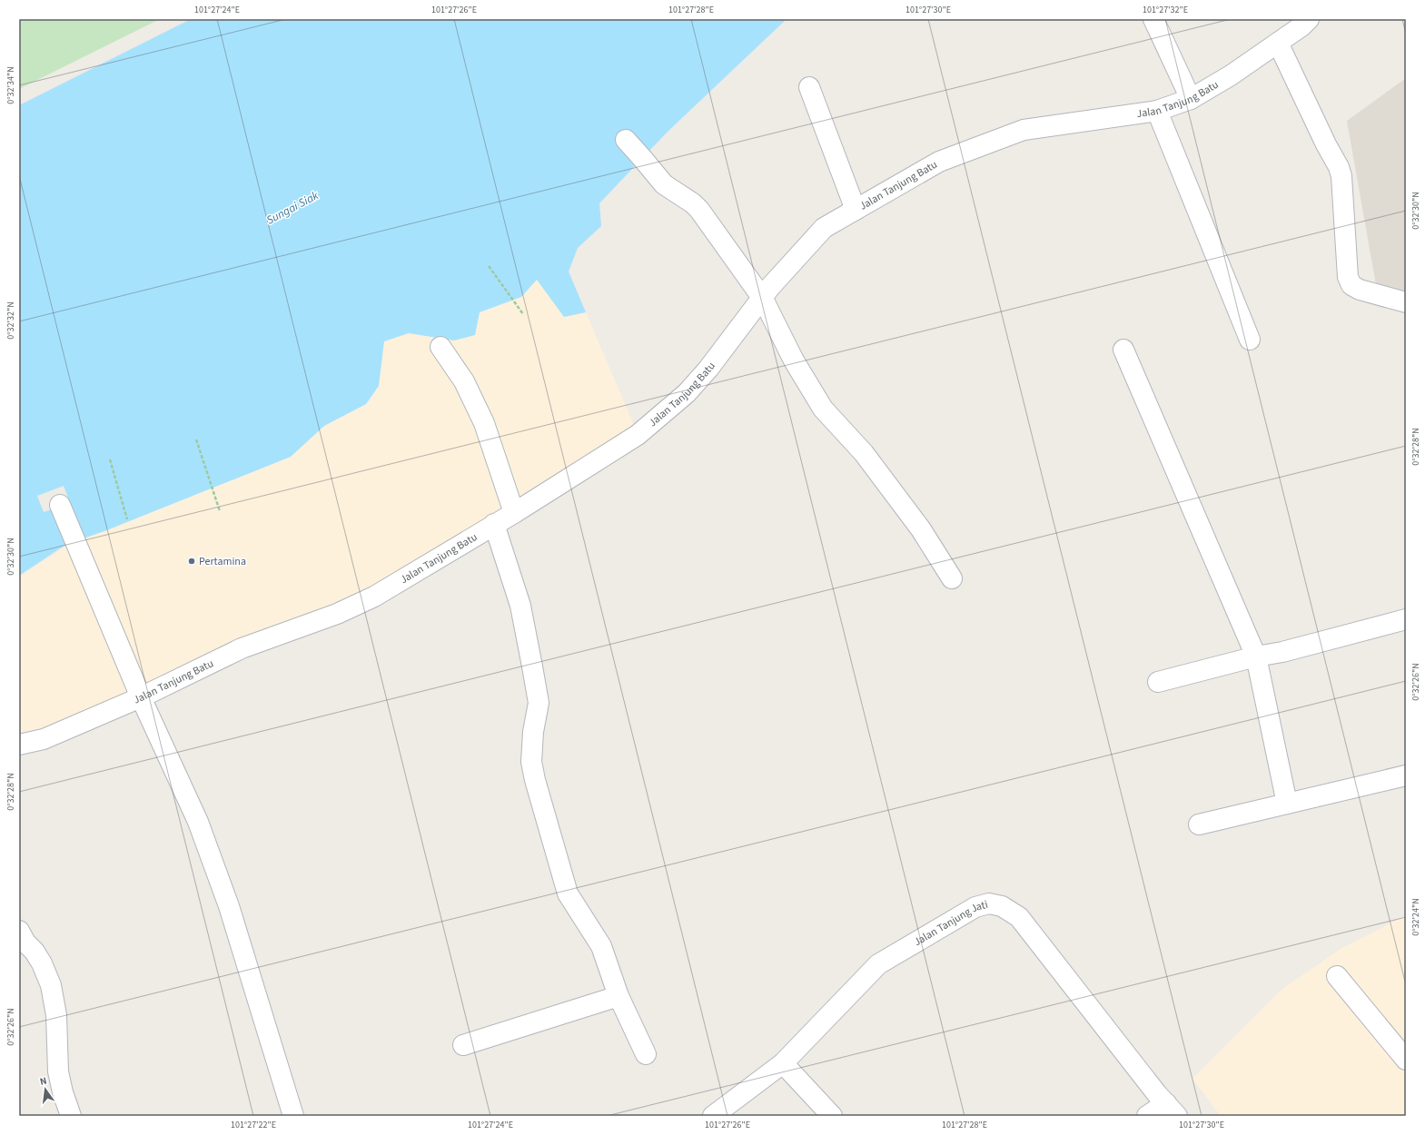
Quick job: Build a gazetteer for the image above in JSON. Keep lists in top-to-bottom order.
{
  "streets": {
    "street": ["Jalan Tanjung Batu", "Jalan Tanjung Jati"]
  },
  "water": ["Sungai Siak"],
  "places": ["Pertamina"],
  "north": "top",
  "coordinates": [
    "101°27'24\"E",
    "101°27'26\"E",
    "101°27'28\"E",
    "101°27'30\"E",
    "101°27'32\"E",
    "0°32'34\"N",
    "0°32'30\"N",
    "0°32'32\"N",
    "0°32'28\"N",
    "0°32'26\"N",
    "0°32'24\"N",
    "101°27'22\"E"
  ]
}
